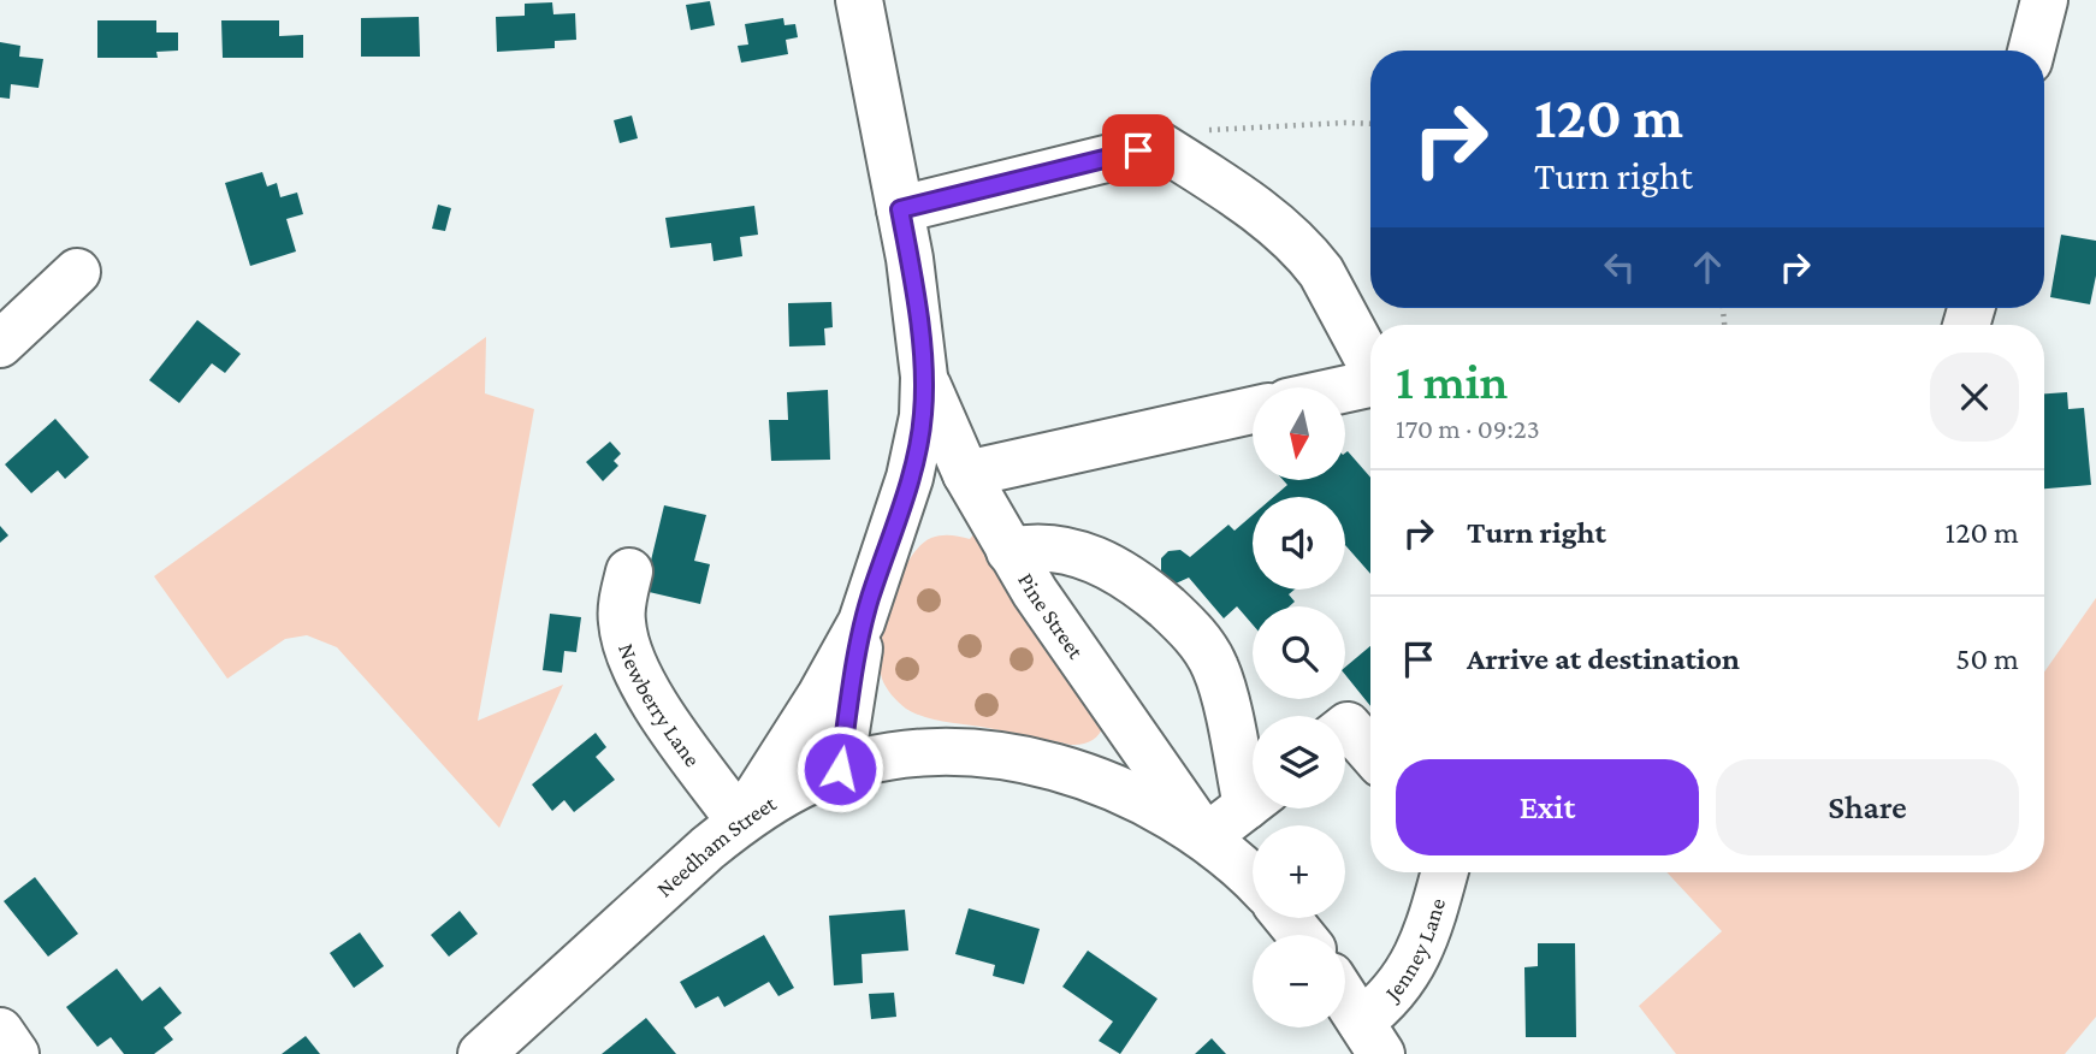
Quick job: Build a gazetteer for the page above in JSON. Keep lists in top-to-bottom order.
{
  "streets": {
    "street": [
      "Pine Street",
      "Newberry Lane",
      "Needham Street",
      "Jenney Lane"
    ]
  },
  "crossings": [
    ["Pine Street", "Newberry Lane"],
    ["Pine Street", "Needham Street"],
    ["Newberry Lane", "Needham Street"]
  ],
  "north": "bottom",
  "page": {
    "turn": ["120 m", "Turn right"],
    "heading": ["1 min", "170 m · 09:23"],
    "map_buttons": ["+", "−"],
    "list": [
      {
        "name": "Turn right",
        "value": "120 m"
      },
      {
        "name": "Arrive at destination",
        "value": "50 m"
      }
    ],
    "buttons": ["Exit", "Share"]
  }
}
